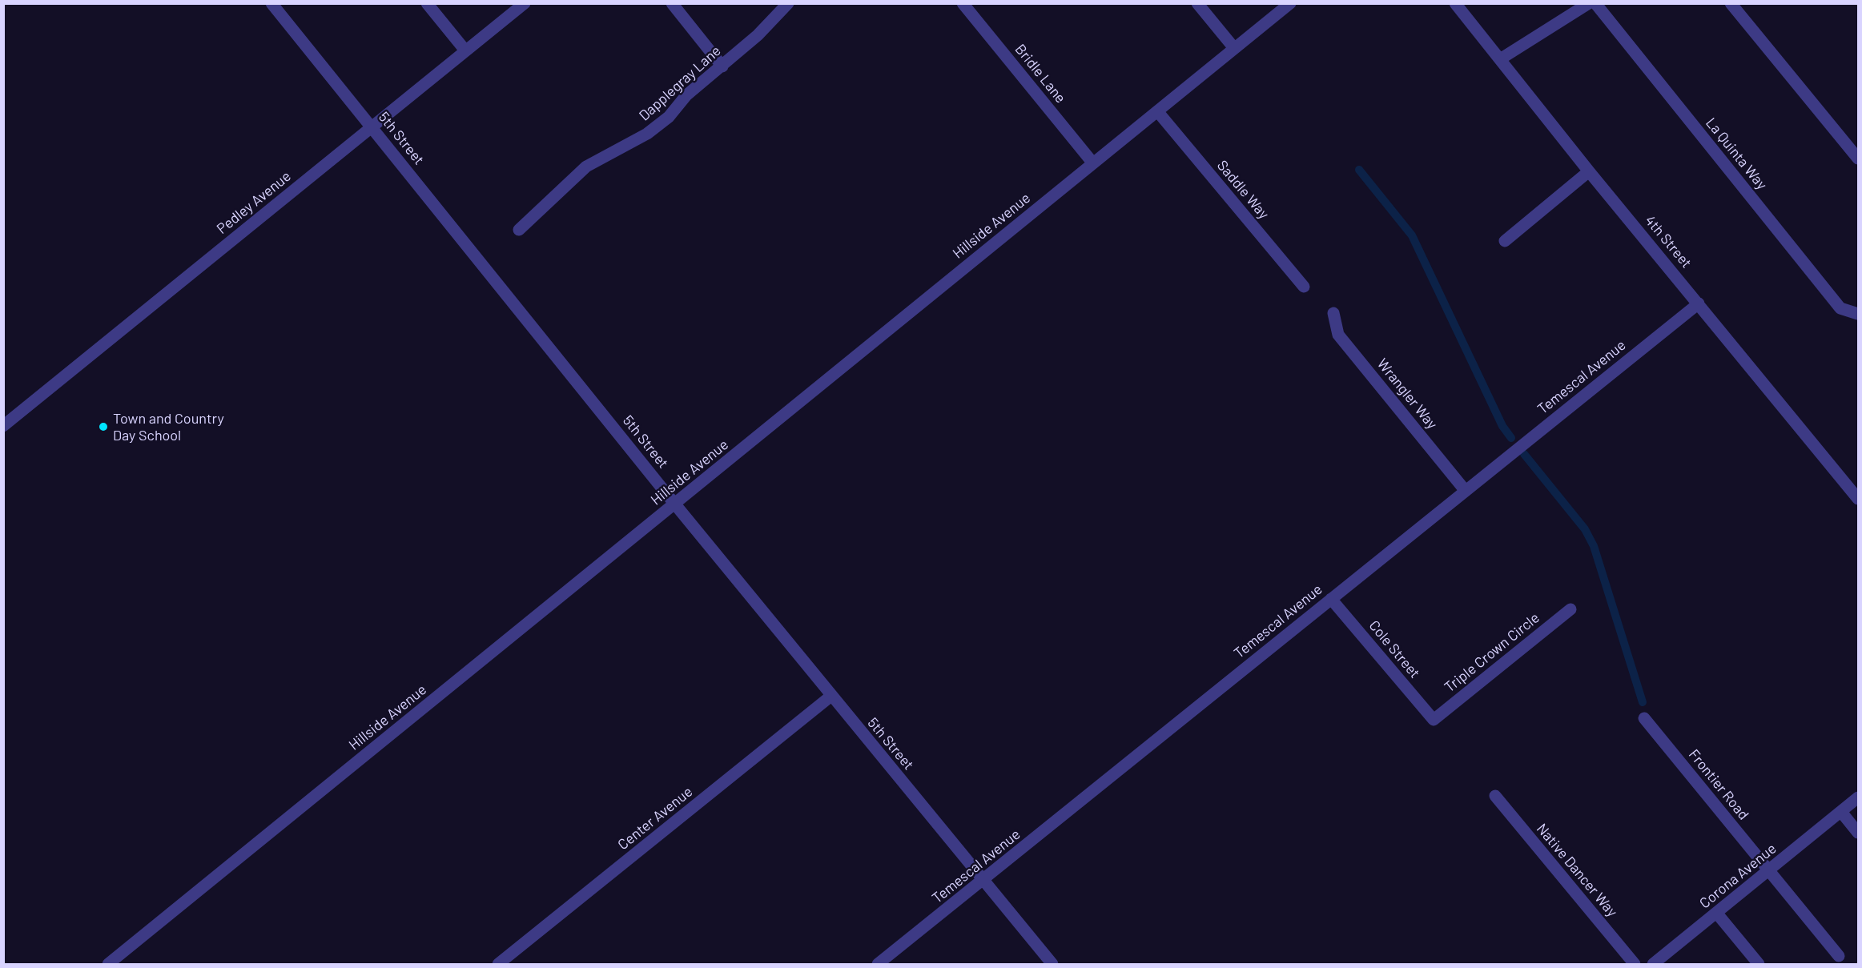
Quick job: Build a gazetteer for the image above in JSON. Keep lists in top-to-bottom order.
{
  "streets": {
    "street": [
      "Bridle Lane",
      "Dapplegray Lane",
      "5th Street",
      "La Quinta Way",
      "Saddle Way",
      "Pedley Avenue",
      "Hillside Avenue",
      "4th Street",
      "Temescal Avenue",
      "Wrangler Way",
      "Cole Street",
      "Triple Crown Circle",
      "Frontier Road",
      "Center Avenue",
      "Native Dancer Way",
      "Corona Avenue"
    ]
  },
  "crossings": [
    ["Bridle Lane", "Hillside Avenue"],
    ["5th Street", "Pedley Avenue"],
    ["5th Street", "Hillside Avenue"],
    ["5th Street", "Temescal Avenue"],
    ["5th Street", "Center Avenue"],
    ["Saddle Way", "Hillside Avenue"],
    ["4th Street", "Temescal Avenue"],
    ["Temescal Avenue", "Wrangler Way"],
    ["Temescal Avenue", "Cole Street"],
    ["Cole Street", "Triple Crown Circle"],
    ["Frontier Road", "Corona Avenue"]
  ],
  "places": ["Town and Country Day School"]
}
